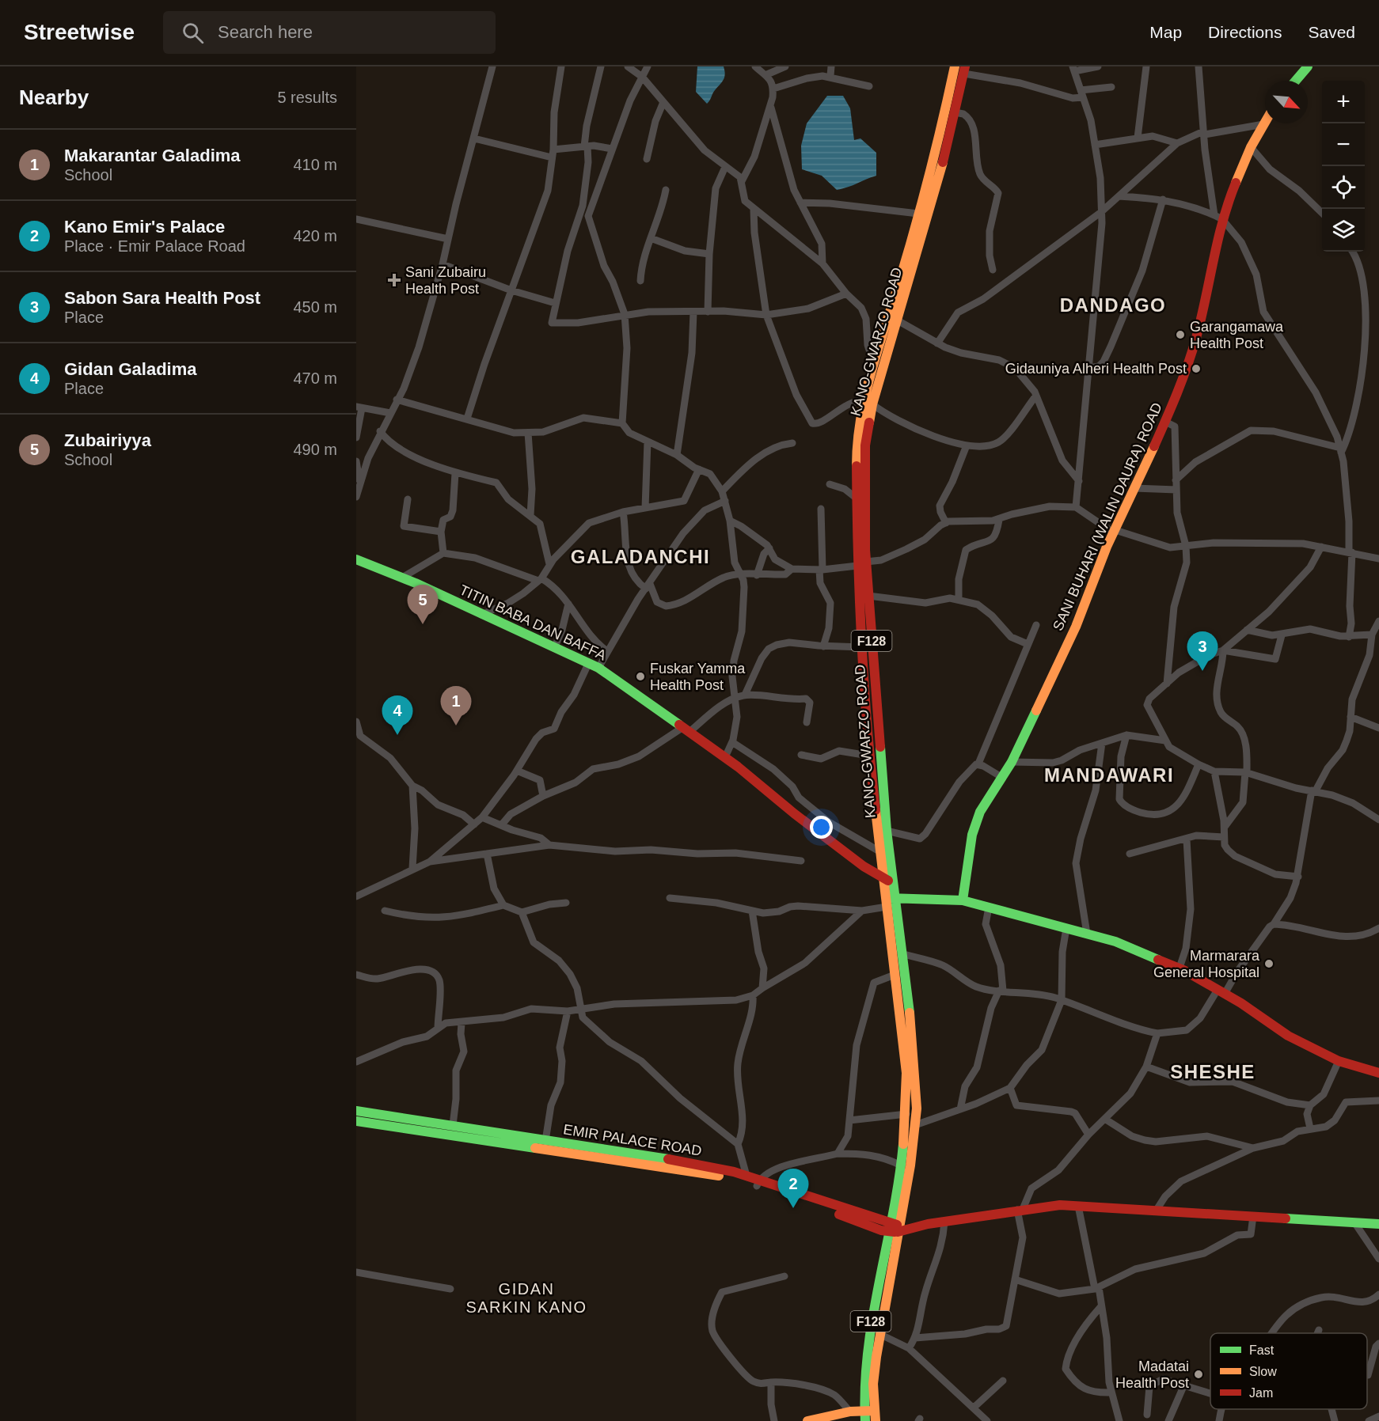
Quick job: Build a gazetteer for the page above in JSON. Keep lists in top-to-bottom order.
{
  "streets": {
    "main road": [
      "KANO-GWARZO ROAD",
      "SANI BUHARI (WALIN DAURA) ROAD",
      "TITIN BABA DAN BAFFA",
      "F128",
      "EMIR PALACE ROAD"
    ]
  },
  "crossings": [
    ["KANO-GWARZO ROAD", "TITIN BABA DAN BAFFA"],
    ["KANO-GWARZO ROAD", "F128"],
    ["KANO-GWARZO ROAD", "EMIR PALACE ROAD"],
    ["F128", "EMIR PALACE ROAD"]
  ],
  "districts": [
    "DANDAGO",
    "GALADANCHI",
    "MANDAWARI",
    "SHESHE",
    "GIDAN SARKIN KANO"
  ],
  "places": {
    "health": ["Sani Zubairu Health Post"],
    "other": [
      "Garangamawa Health Post",
      "Gidauniya Alheri Health Post",
      "Fuskar Yamma Health Post",
      "Marmarara General Hospital",
      "Madatai Health Post"
    ]
  },
  "legend": ["Fast", "Slow", "Jam"],
  "north": "bottom right",
  "page": {
    "header": "Streetwise",
    "search": "Search here",
    "nav": ["Map", "Directions", "Saved"],
    "heading": ["Nearby", "5 results"],
    "map_buttons": ["+", "−"],
    "list": [
      {
        "mark": "1",
        "name": "Makarantar Galadima",
        "note": "School",
        "value": "410 m"
      },
      {
        "mark": "2",
        "name": "Kano Emir's Palace",
        "note": "Place · Emir Palace Road",
        "value": "420 m"
      },
      {
        "mark": "3",
        "name": "Sabon Sara Health Post",
        "note": "Place",
        "value": "450 m"
      },
      {
        "mark": "4",
        "name": "Gidan Galadima",
        "note": "Place",
        "value": "470 m"
      },
      {
        "mark": "5",
        "name": "Zubairiyya",
        "note": "School",
        "value": "490 m"
      }
    ],
    "pins": [
      "5",
      "3",
      "1",
      "4",
      "2"
    ]
  }
}
